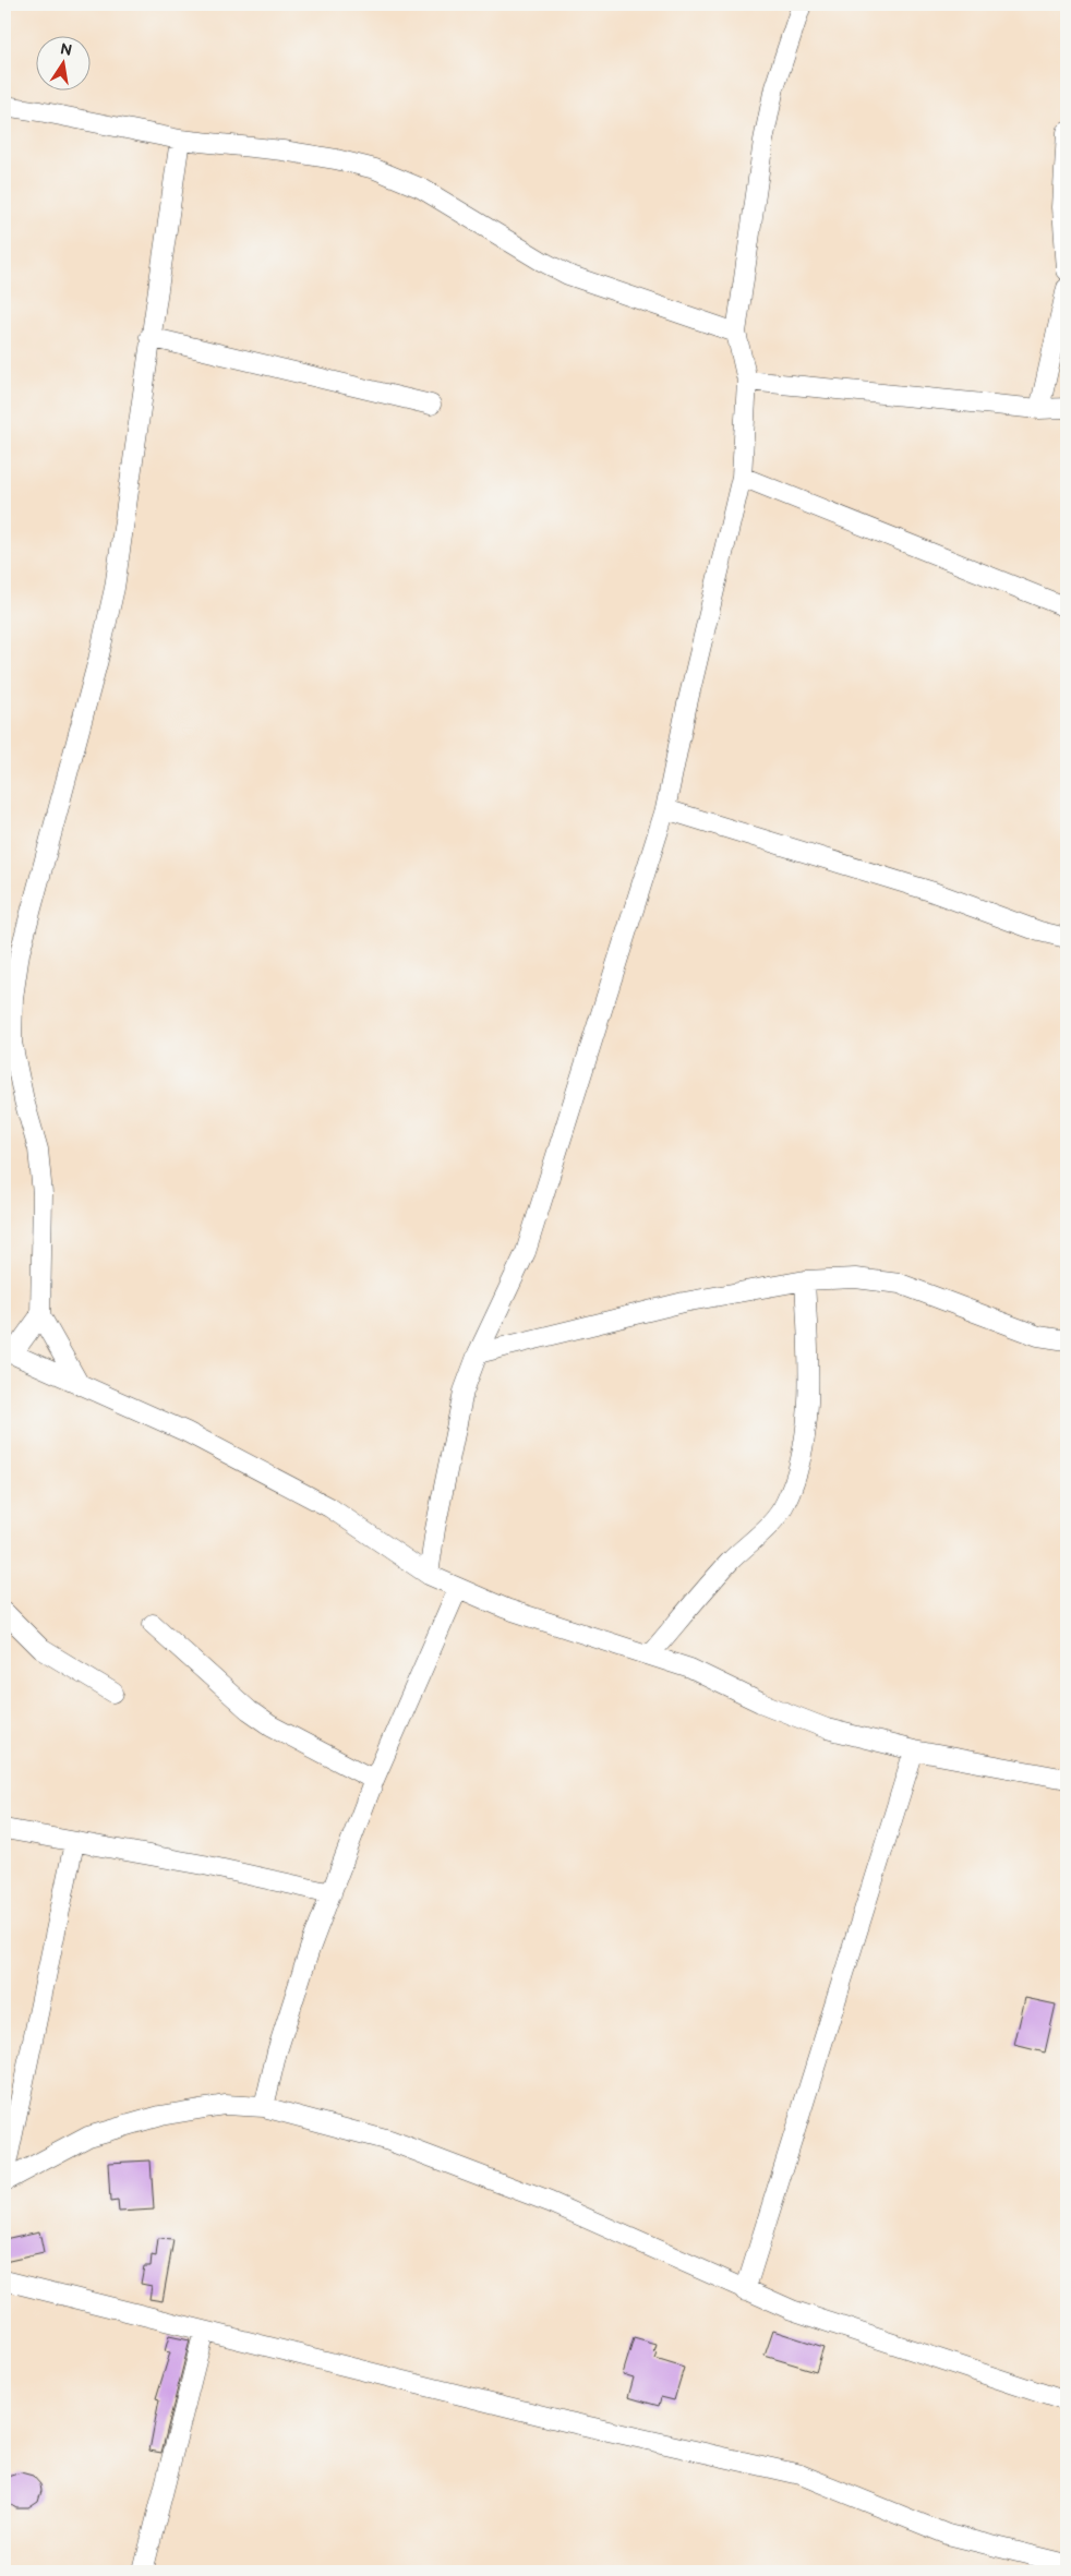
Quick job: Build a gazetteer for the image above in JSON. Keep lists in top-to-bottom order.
{
  "north": "top"
}
